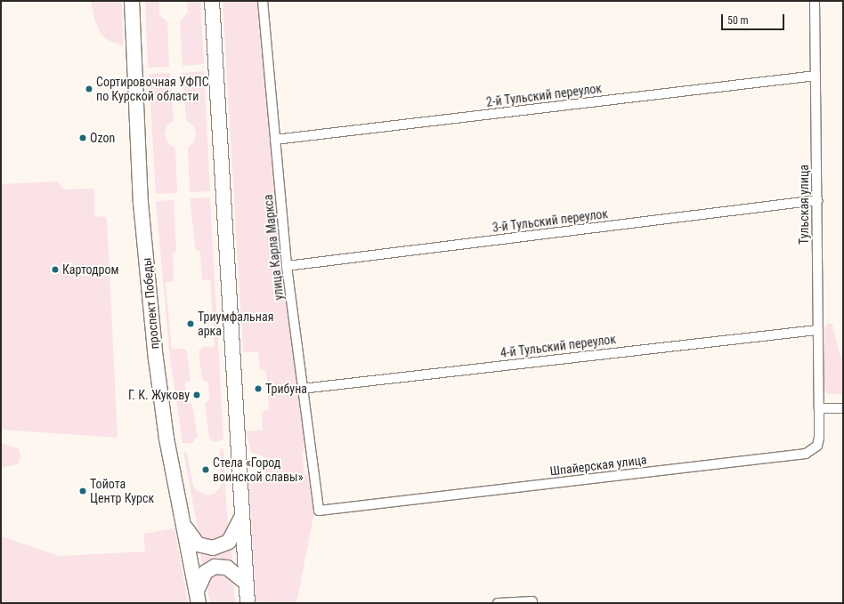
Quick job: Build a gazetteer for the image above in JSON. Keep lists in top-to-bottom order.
{
  "streets": {
    "main road": ["проспект Победы"],
    "street": [
      "2-й Тульский переулок",
      "Тульская улица",
      "3-й Тульский переулок",
      "улица Карла Маркса",
      "4-й Тульский переулок",
      "Шпайерская улица"
    ]
  },
  "crossings": [
    ["2-й Тульский переулок", "Тульская улица"],
    ["2-й Тульский переулок", "улица Карла Маркса"],
    ["Тульская улица", "3-й Тульский переулок"],
    ["Тульская улица", "4-й Тульский переулок"],
    ["Тульская улица", "Шпайерская улица"],
    ["3-й Тульский переулок", "улица Карла Маркса"],
    ["улица Карла Маркса", "4-й Тульский переулок"],
    ["улица Карла Маркса", "Шпайерская улица"]
  ],
  "places": [
    "Сортировочная УФПС по Курской области",
    "Ozon",
    "Картодром",
    "Триумфальная арка",
    "Трибуна",
    "Г. К. Жукову",
    "Стела «Город воинской славы»",
    "Тойота Центр Курск"
  ],
  "scale_bar": "50 m"
}
